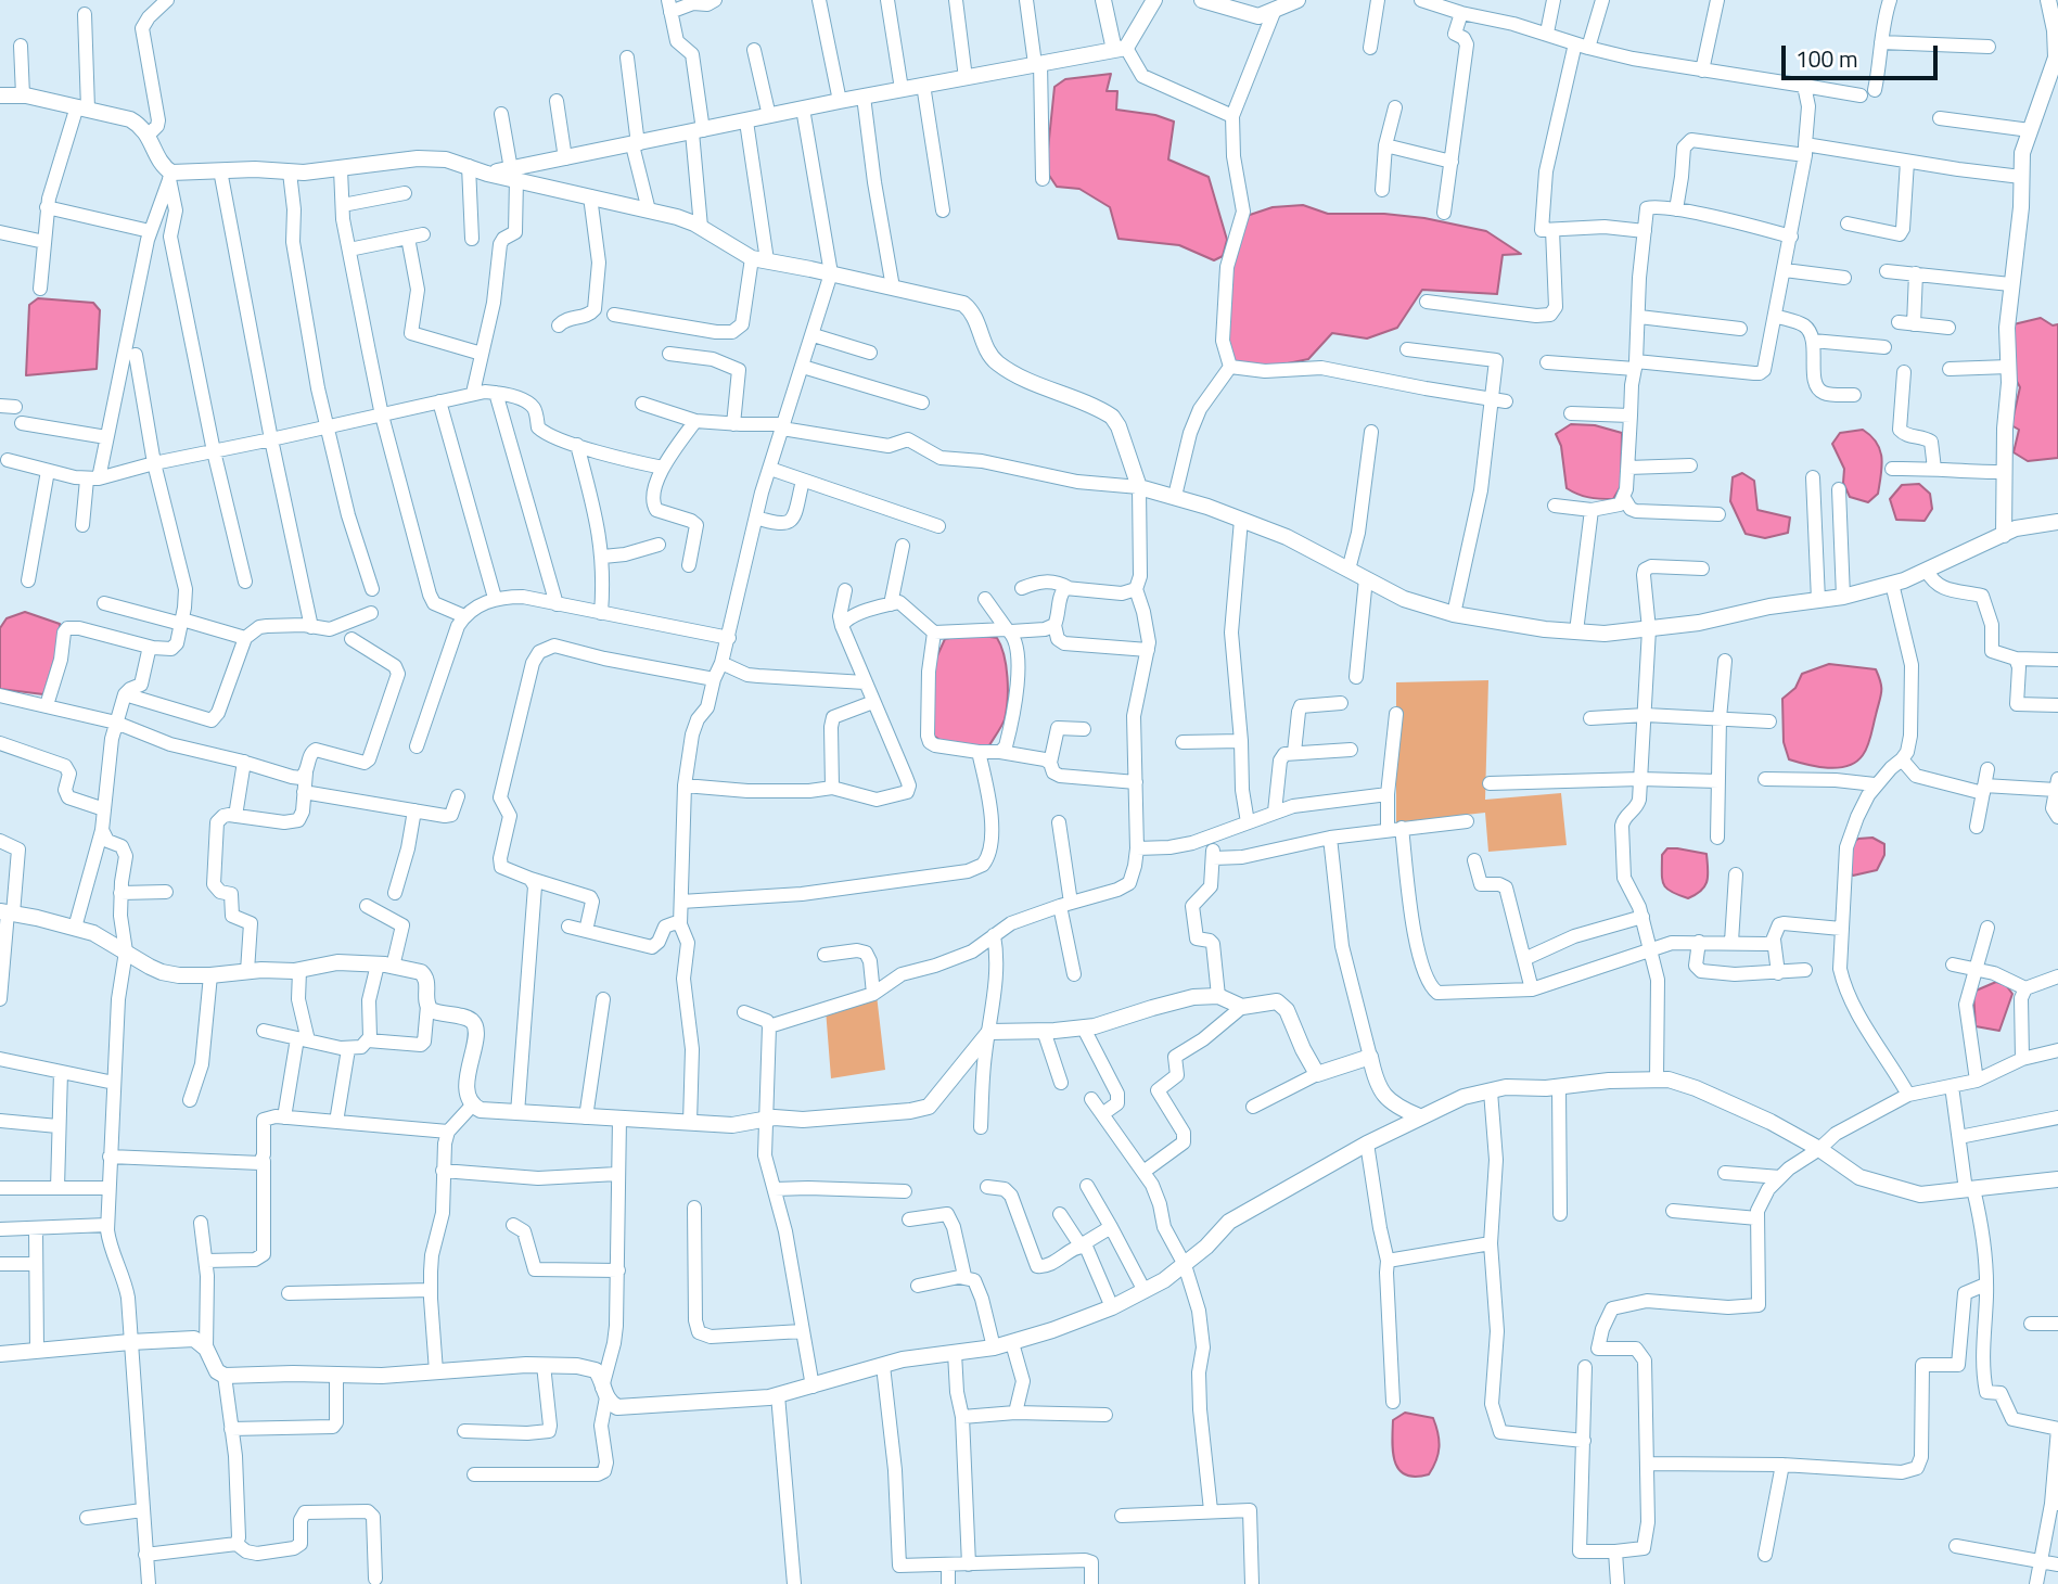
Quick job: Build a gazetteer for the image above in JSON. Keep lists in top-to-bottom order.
{
  "scale_bar": "100 m"
}
